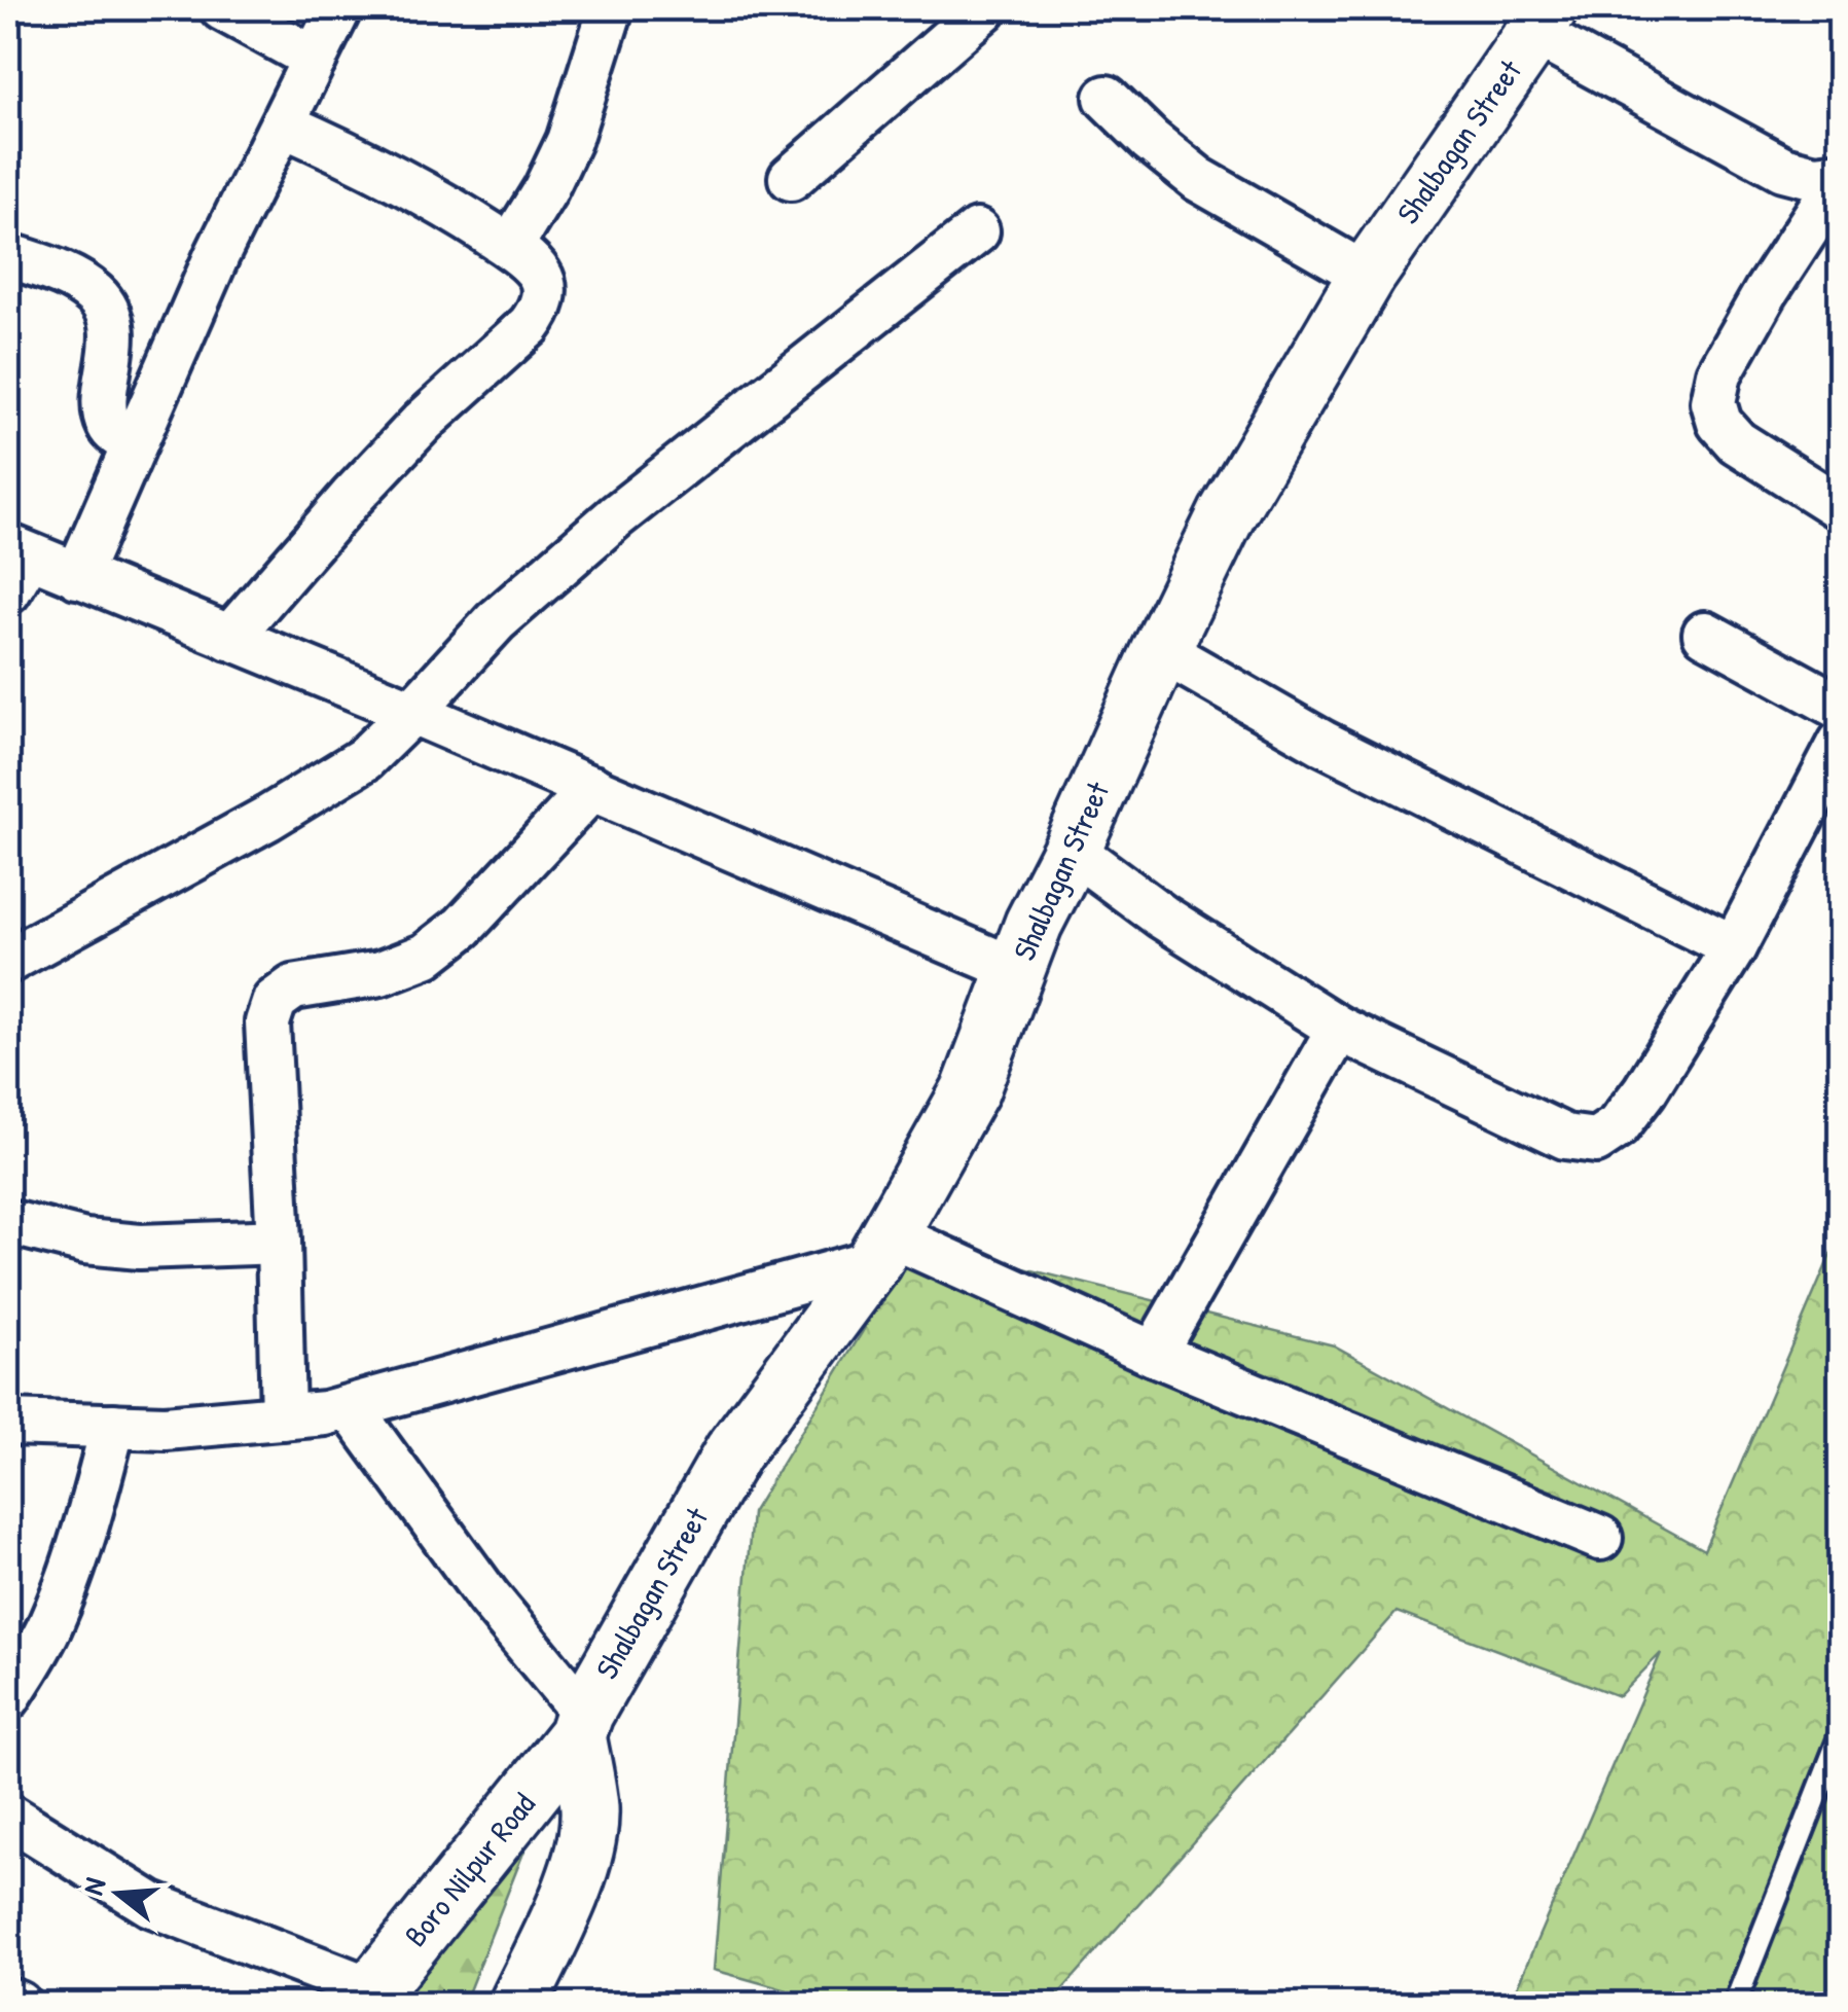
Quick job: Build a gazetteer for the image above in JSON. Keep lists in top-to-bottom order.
{
  "streets": {
    "street": ["Shalbagan Street", "Boro Nilpur Road"]
  },
  "crossings": [
    ["Shalbagan Street", "Boro Nilpur Road"]
  ],
  "north": "left"
}
